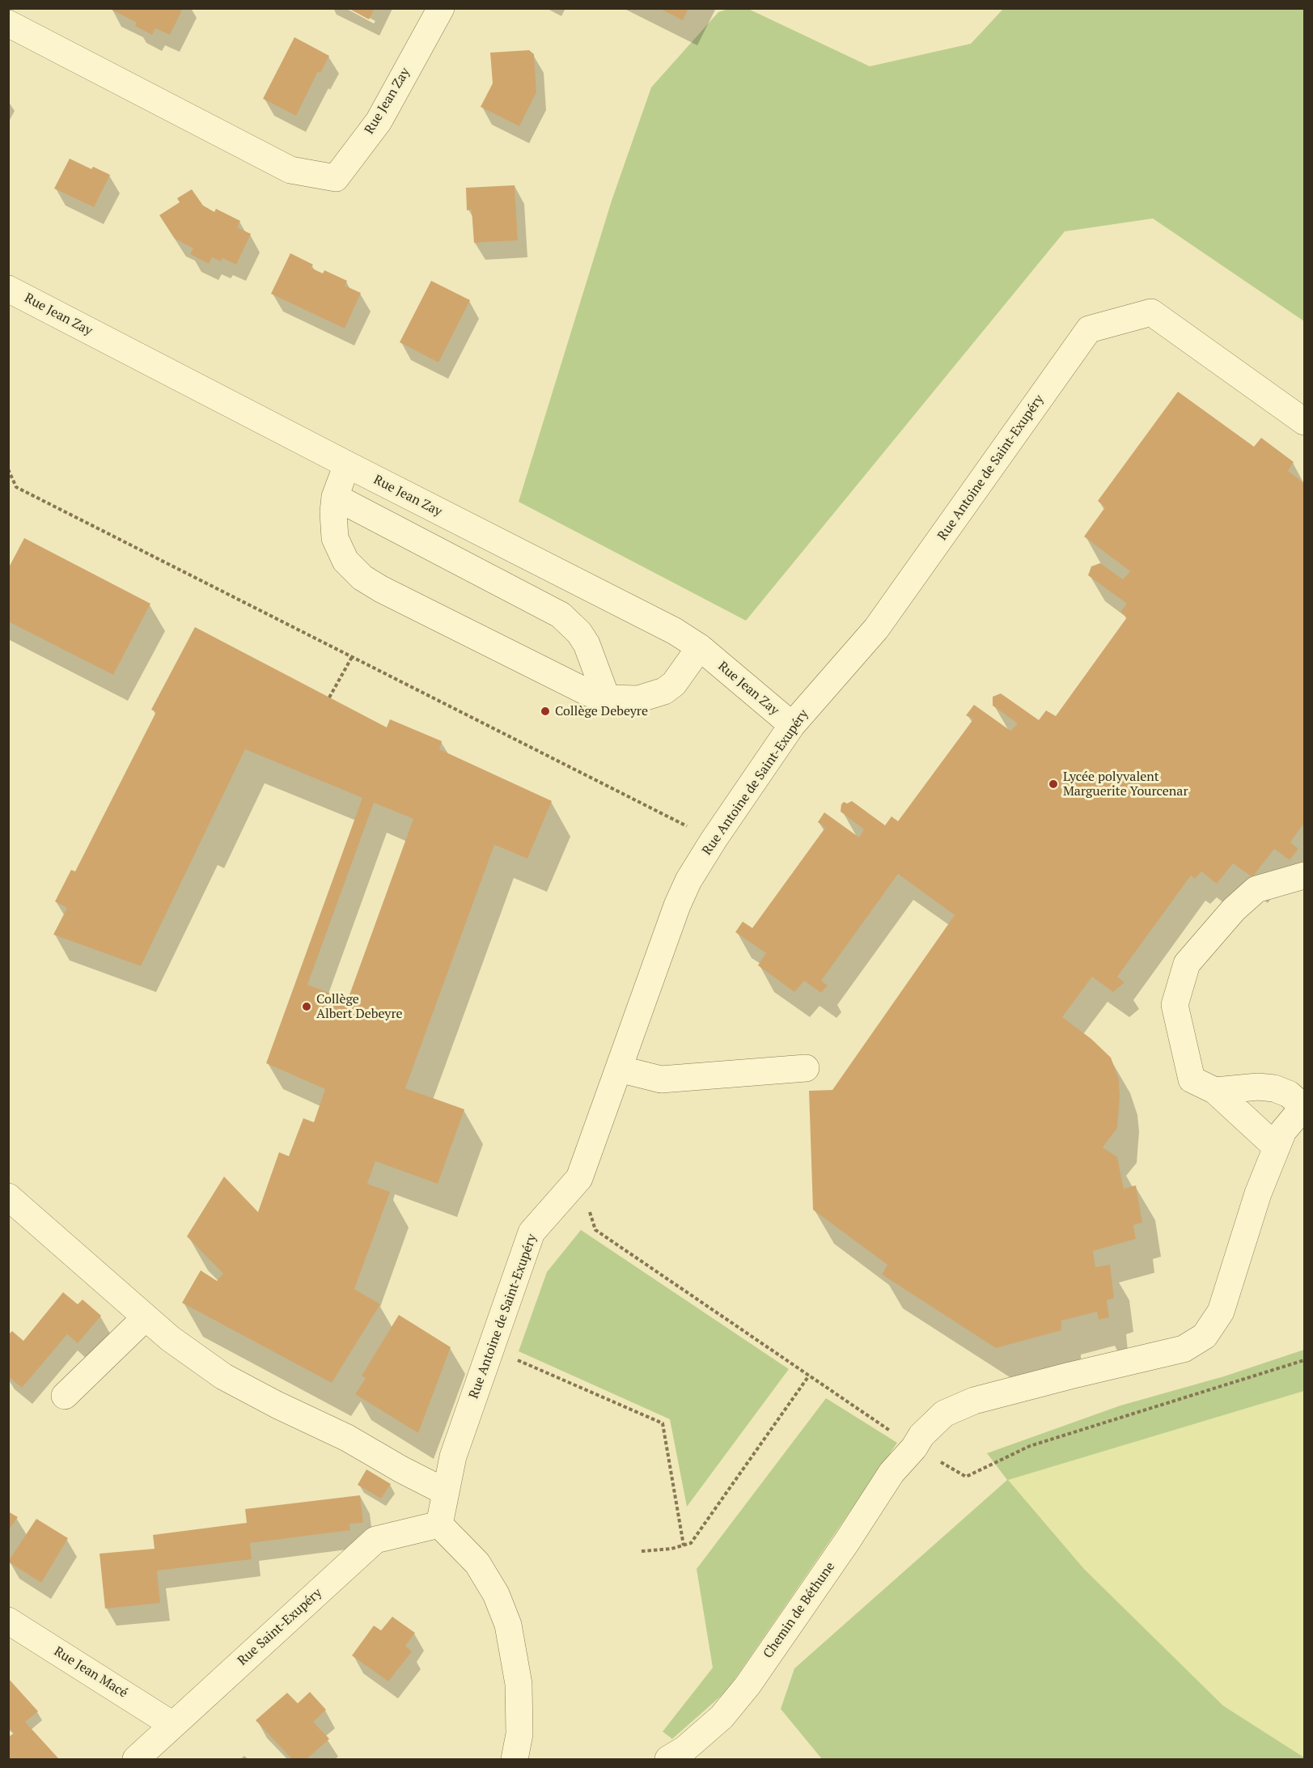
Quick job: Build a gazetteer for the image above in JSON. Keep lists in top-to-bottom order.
{
  "streets": {
    "street": [
      "Rue Jean Zay",
      "Rue Antoine de Saint-Exupéry",
      "Chemin de Béthune",
      "Rue Saint-Exupéry",
      "Rue Jean Macé"
    ]
  },
  "crossings": [
    ["Rue Jean Zay", "Rue Antoine de Saint-Exupéry"],
    ["Rue Antoine de Saint-Exupéry", "Rue Saint-Exupéry"],
    ["Rue Saint-Exupéry", "Rue Jean Macé"]
  ],
  "places": ["Collège Debeyre", "Lycée polyvalent Marguerite Yourcenar", "Collège Albert Debeyre"]
}
